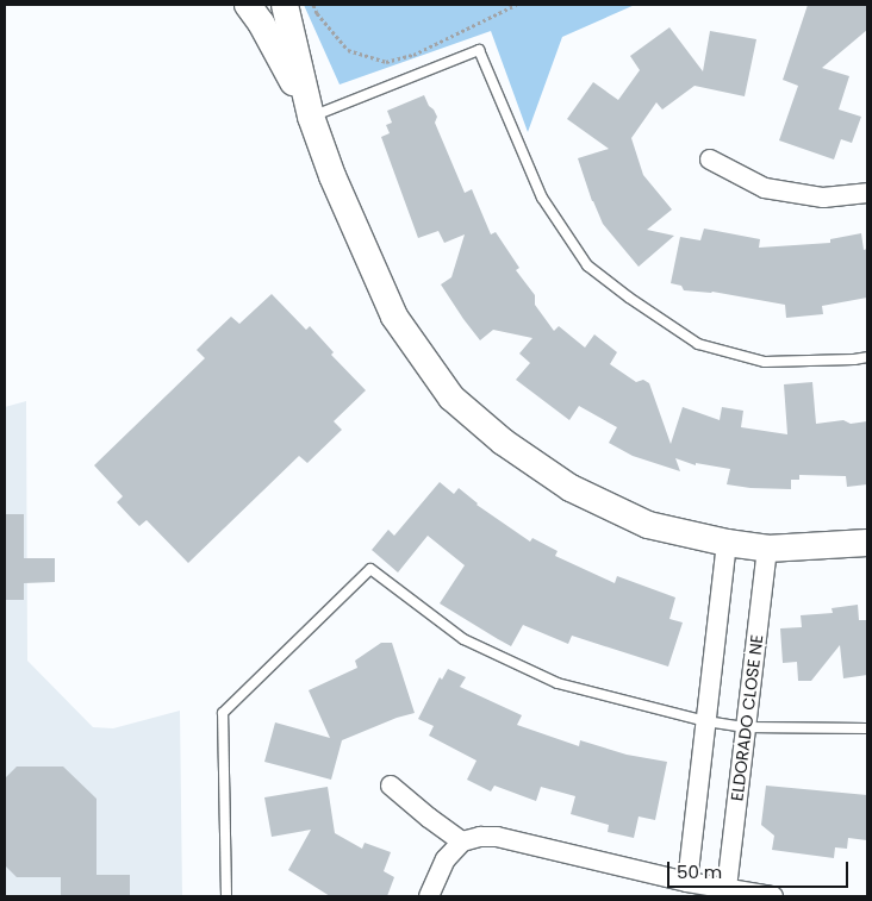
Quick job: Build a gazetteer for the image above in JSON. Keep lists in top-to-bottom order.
{
  "streets": {
    "street": ["ELDORADO CLOSE NE"]
  },
  "scale_bar": "50 m"
}
